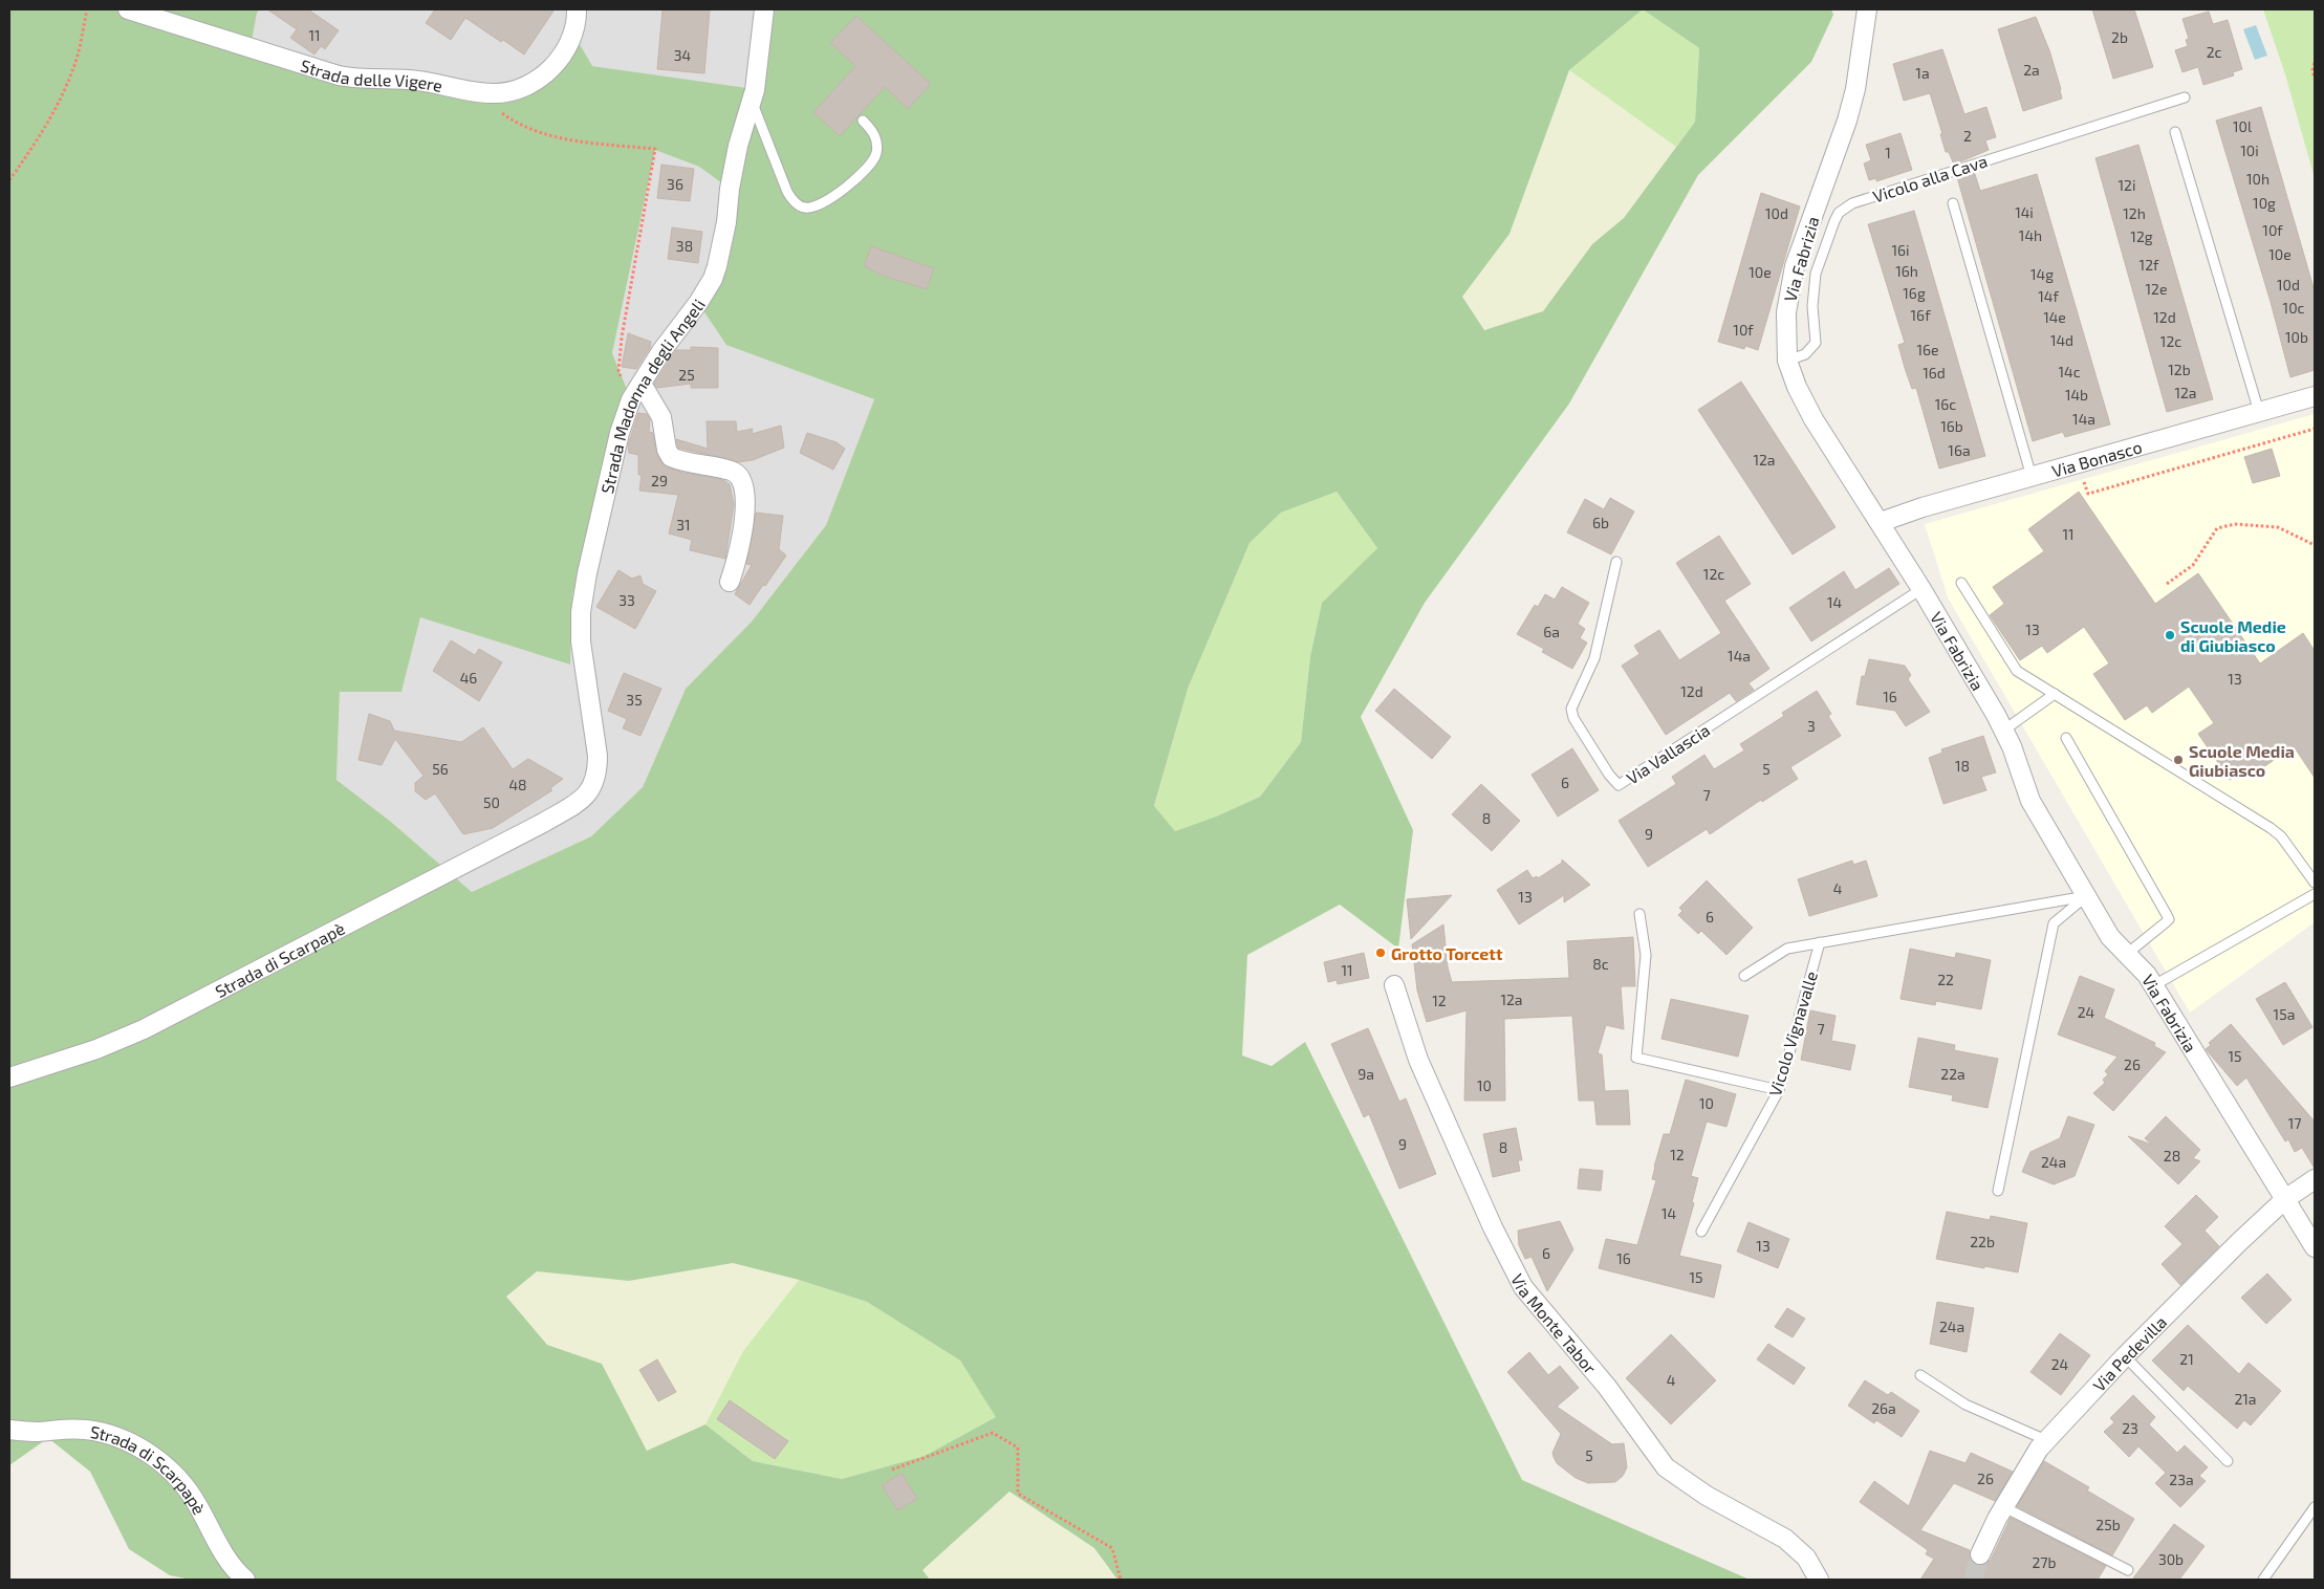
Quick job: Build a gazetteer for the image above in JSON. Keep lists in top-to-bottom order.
{
  "streets": {
    "street": [
      "Strada delle Vigere",
      "Via Fabrizia",
      "Strada Madonna degli Angeli",
      "Via Bonasco",
      "Strada di Scarpapè",
      "Via Monte Tabor",
      "Via Pedevilla"
    ],
    "lane": ["Vicolo alla Cava", "Via Vallascia", "Vicolo Vignavalle"]
  },
  "crossings": [
    ["Vicolo alla Cava", "Via Fabrizia"],
    ["Via Fabrizia", "Via Bonasco"],
    ["Via Fabrizia", "Via Vallascia"],
    ["Via Fabrizia", "Vicolo Vignavalle"],
    ["Via Fabrizia", "Via Pedevilla"],
    ["Strada Madonna degli Angeli", "Strada di Scarpapè"]
  ],
  "places": ["Scuole Medie di Giubiasco", "Scuole Media Giubiasco", "Grotto Torcett"],
  "house_numbers": [
    "11",
    "2b",
    "2c",
    "34",
    "2a",
    "1a",
    "10l",
    "2",
    "10i",
    "1",
    "10h",
    "36",
    "12i",
    "10g",
    "14i",
    "10d",
    "12h",
    "10f",
    "14h",
    "12g",
    "38",
    "16i",
    "10e",
    "12f",
    "16h",
    "10e",
    "14g",
    "10d",
    "12e",
    "16g",
    "14f",
    "10c",
    "16f",
    "14e",
    "12d",
    "10f",
    "10b",
    "14d",
    "12c",
    "16e",
    "12b",
    "14c",
    "16d",
    "25",
    "12a",
    "14b",
    "16c",
    "14a",
    "16b",
    "16a",
    "12a",
    "29",
    "6b",
    "31",
    "11",
    "12c",
    "33",
    "14",
    "13",
    "6a",
    "14a",
    "46",
    "13",
    "12d",
    "16",
    "35",
    "3",
    "18",
    "56",
    "5",
    "6",
    "48",
    "7",
    "50",
    "8",
    "9",
    "4",
    "13",
    "6",
    "8c",
    "11",
    "22",
    "12a",
    "12",
    "24",
    "15a",
    "7",
    "15",
    "26",
    "9a",
    "22a",
    "10",
    "10",
    "17",
    "9",
    "8",
    "12",
    "28",
    "24a",
    "14",
    "22b",
    "13",
    "6",
    "16",
    "15",
    "24a",
    "21",
    "24",
    "4",
    "21a",
    "26a",
    "23",
    "5",
    "26",
    "23a",
    "25b",
    "30b",
    "27b"
  ]
}
